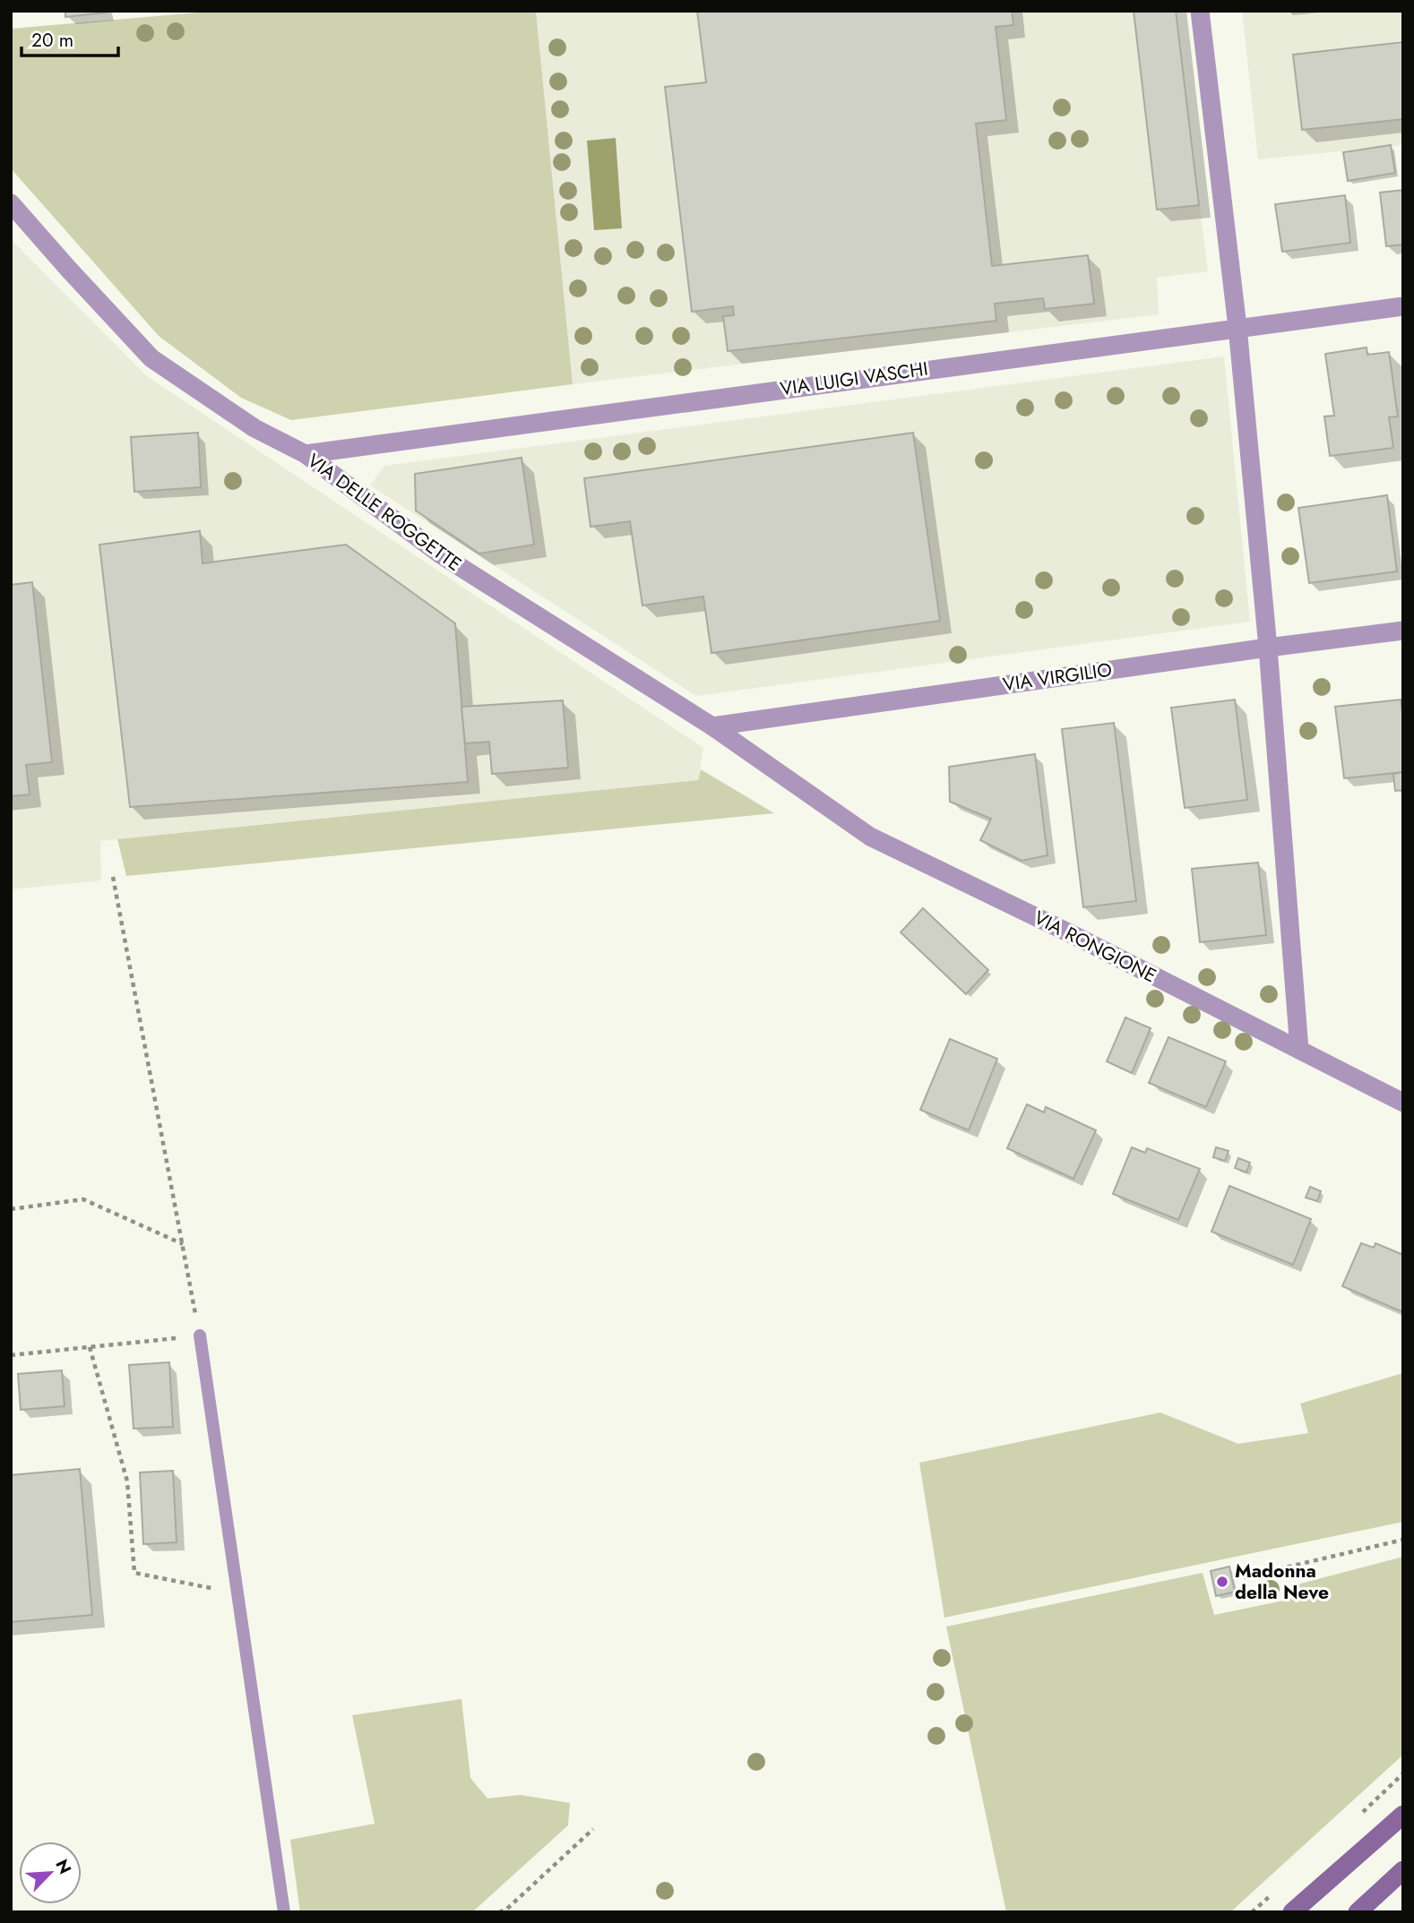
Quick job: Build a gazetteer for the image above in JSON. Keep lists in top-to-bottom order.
{
  "streets": {
    "street": [
      "VIA LUIGI VASCHI",
      "VIA DELLE ROGGETTE",
      "VIA VIRGILIO",
      "VIA RONGIONE"
    ]
  },
  "crossings": [
    ["VIA LUIGI VASCHI", "VIA DELLE ROGGETTE"],
    ["VIA DELLE ROGGETTE", "VIA VIRGILIO"],
    ["VIA DELLE ROGGETTE", "VIA RONGIONE"]
  ],
  "places": ["Madonna della Neve"],
  "scale_bar": "20 m",
  "north": "top right"
}
